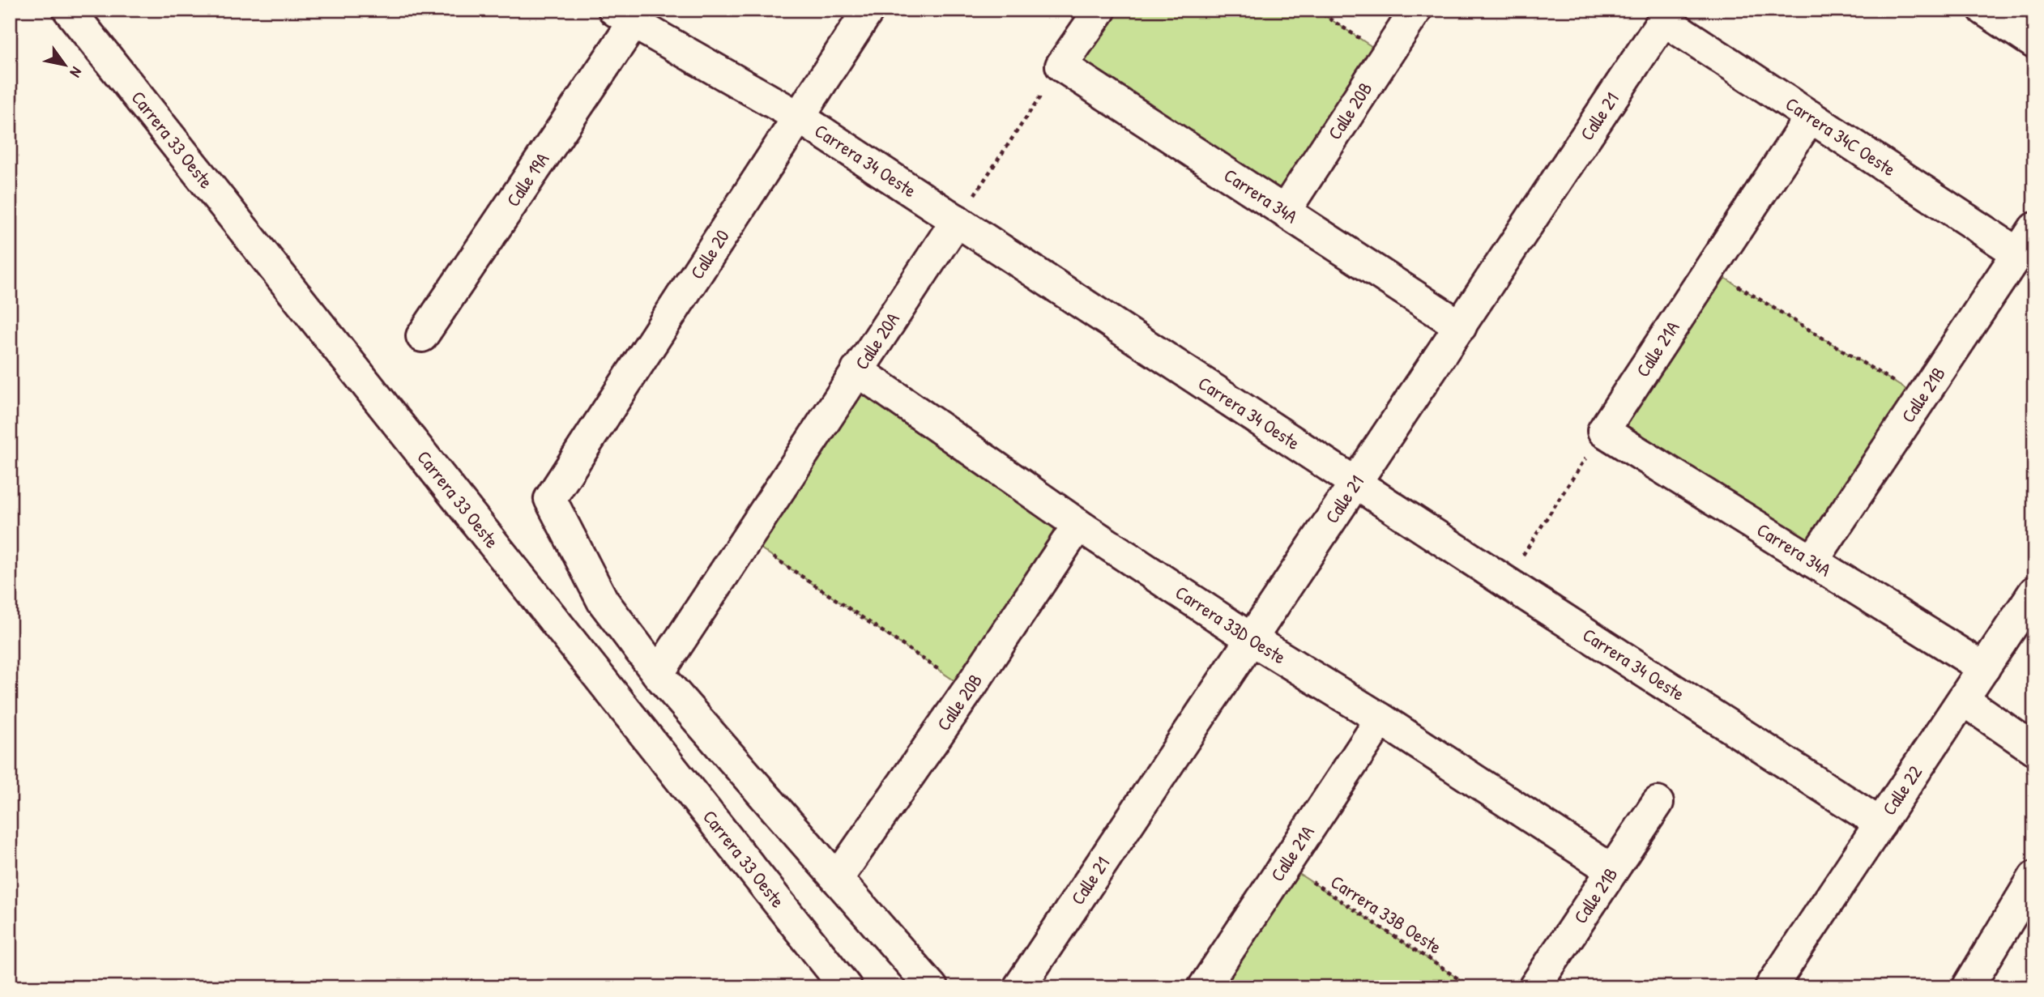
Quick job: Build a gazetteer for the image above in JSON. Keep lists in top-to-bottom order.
{
  "streets": {
    "street": [
      "Calle 20B",
      "Calle 21",
      "Carrera 34C Oeste",
      "Carrera 33 Oeste",
      "Carrera 34 Oeste",
      "Calle 19A",
      "Carrera 34A",
      "Calle 20",
      "Calle 20A",
      "Calle 21A",
      "Calle 21B",
      "Carrera 33D Oeste",
      "Calle 22"
    ],
    "path": ["Carrera 33B Oeste"]
  },
  "crossings": [
    ["Calle 20B", "Carrera 34A"],
    ["Calle 20B", "Carrera 33D Oeste"],
    ["Calle 21", "Carrera 34C Oeste"],
    ["Calle 21", "Carrera 34 Oeste"],
    ["Calle 21", "Carrera 34A"],
    ["Calle 21", "Carrera 33D Oeste"],
    ["Carrera 34C Oeste", "Calle 21A"],
    ["Carrera 34C Oeste", "Calle 21B"],
    ["Carrera 34 Oeste", "Calle 19A"],
    ["Carrera 34 Oeste", "Calle 20"],
    ["Carrera 34 Oeste", "Calle 20A"],
    ["Carrera 34 Oeste", "Calle 22"],
    ["Carrera 34A", "Calle 21A"],
    ["Carrera 34A", "Calle 21B"],
    ["Carrera 34A", "Calle 22"],
    ["Calle 20", "Calle 20A"],
    ["Calle 20A", "Carrera 33D Oeste"],
    ["Calle 21A", "Carrera 33D Oeste"],
    ["Calle 21A", "Carrera 33B Oeste"],
    ["Calle 21B", "Carrera 33D Oeste"]
  ],
  "north": "bottom right"
}
